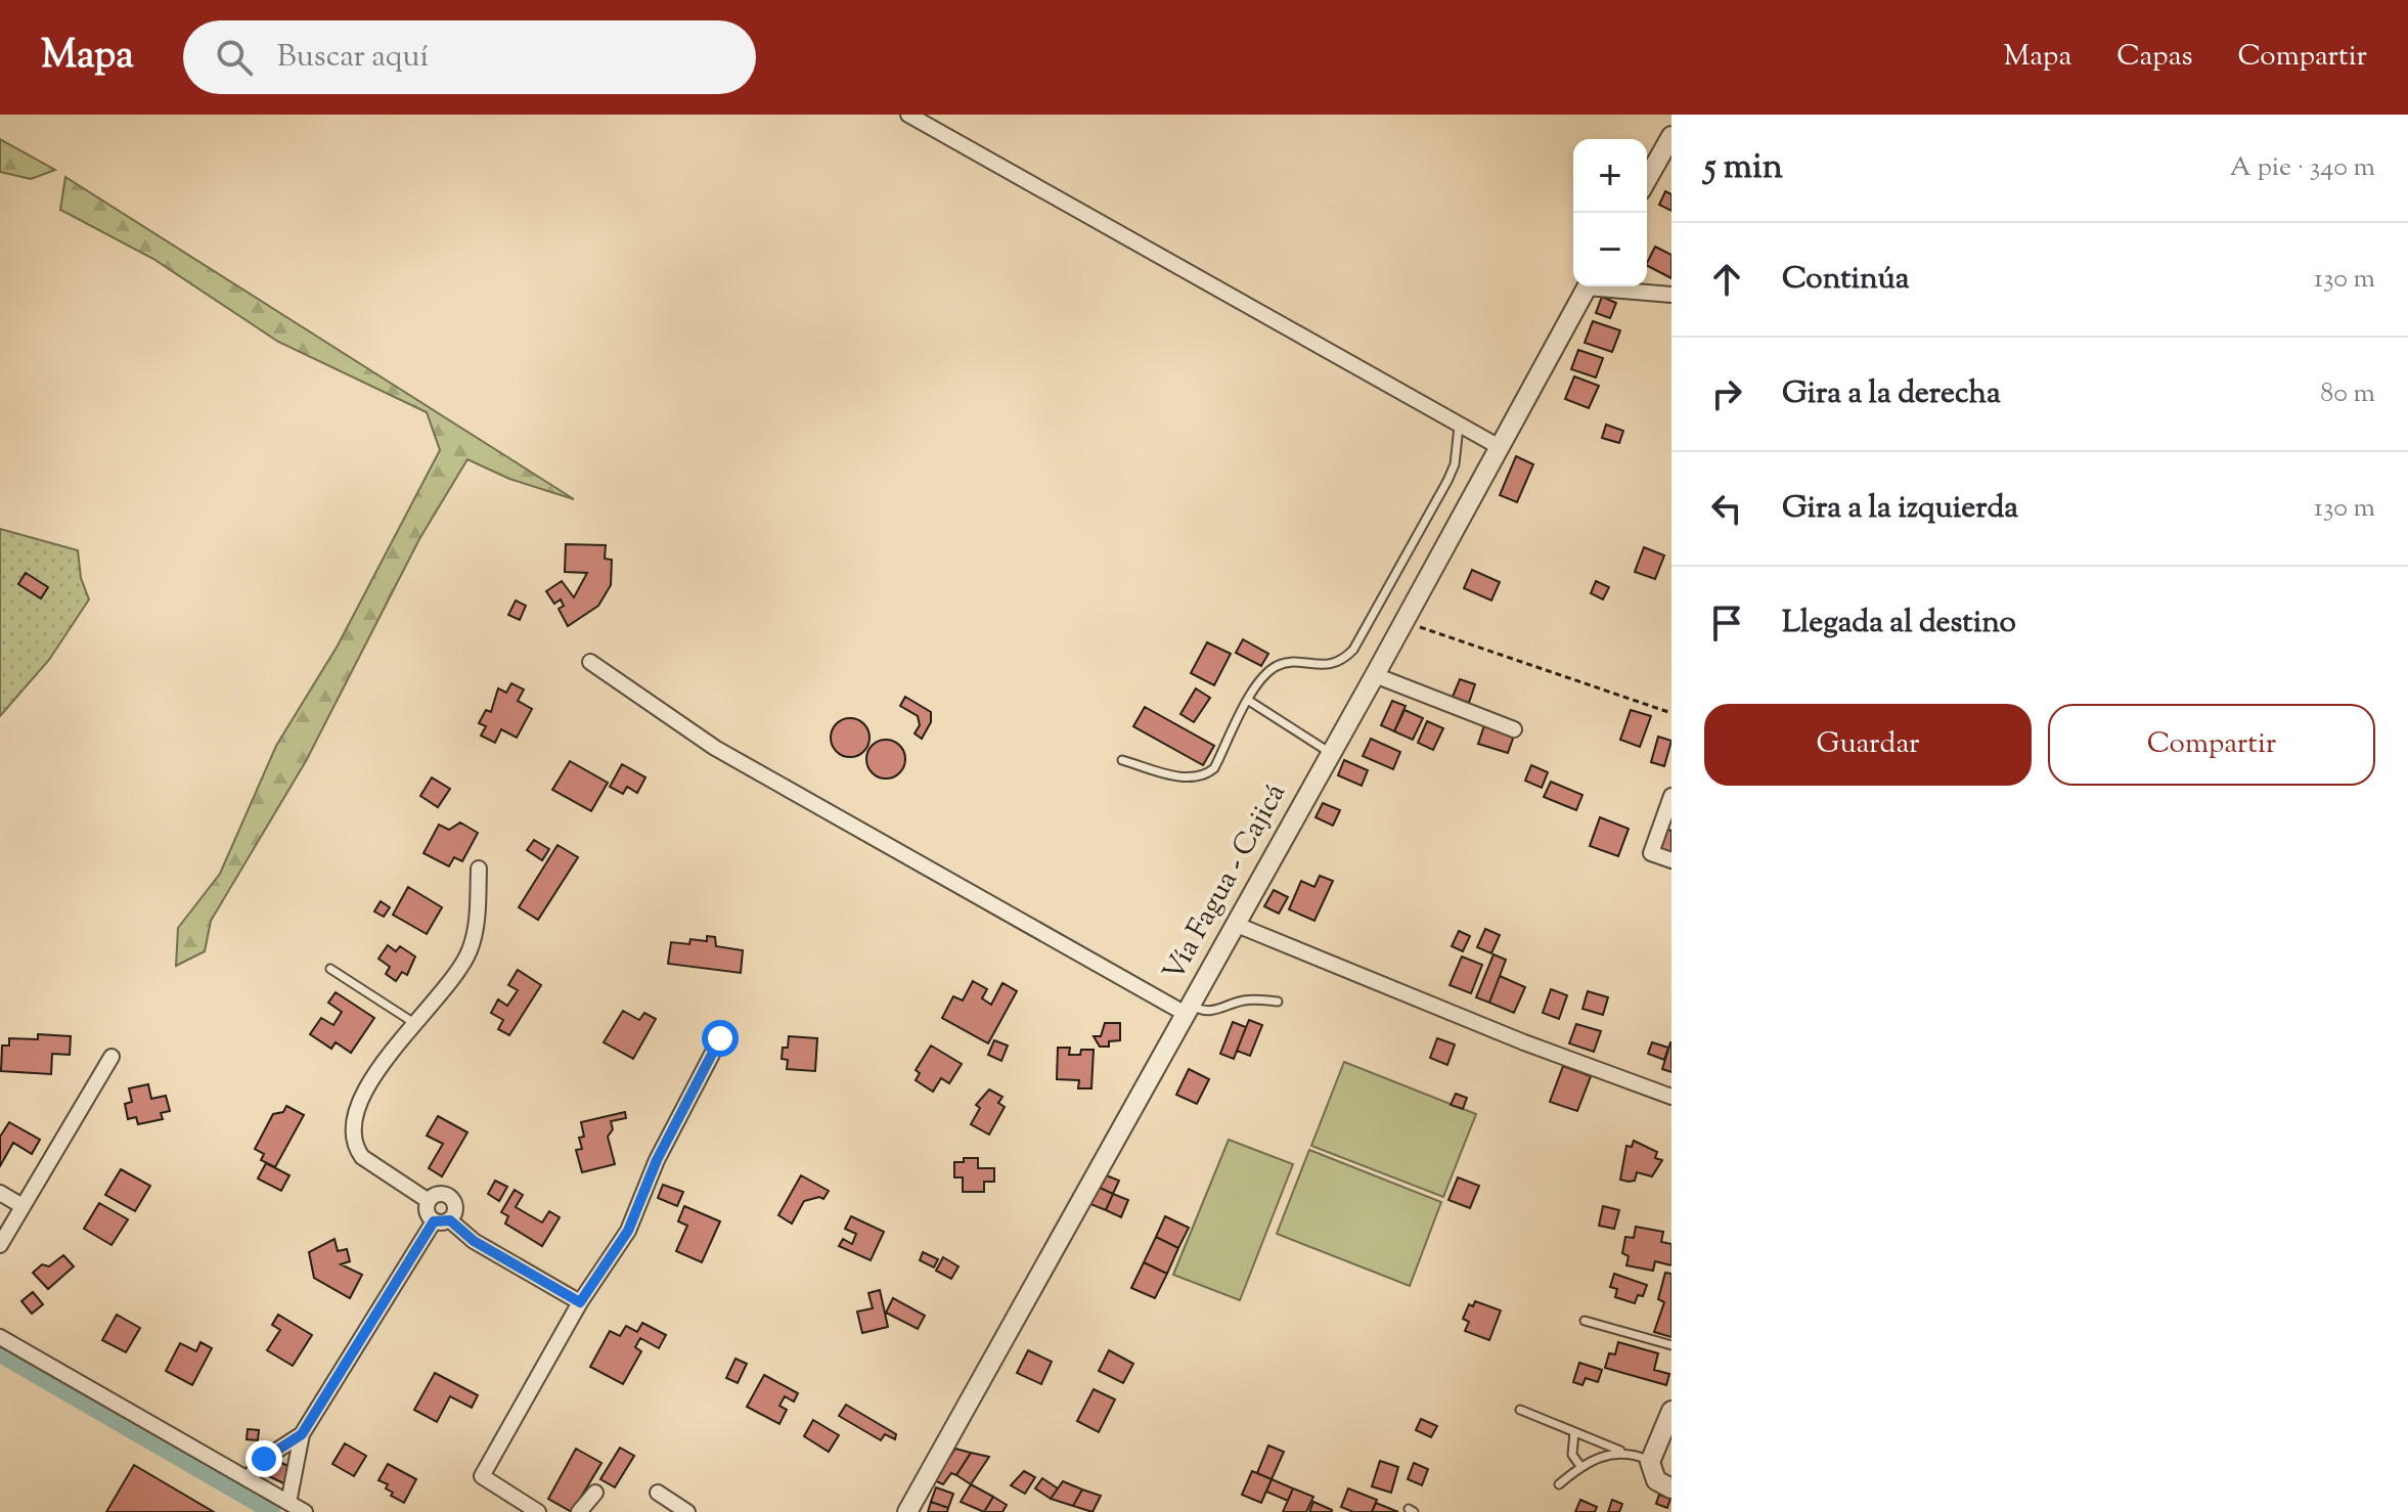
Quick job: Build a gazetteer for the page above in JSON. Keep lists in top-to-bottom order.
{
  "streets": {
    "street": ["Vía Fagua - Cajicá"]
  },
  "page": {
    "header": "Mapa",
    "search": "Buscar aquí",
    "nav": ["Mapa", "Capas", "Compartir"],
    "heading": ["5 min", "A pie · 340 m"],
    "map_buttons": ["+", "−"],
    "list": [
      ["Continúa", "130 m"],
      ["Gira a la derecha", "80 m"],
      ["Gira a la izquierda", "130 m"],
      "Llegada al destino"
    ],
    "buttons": ["Guardar", "Compartir"]
  }
}
